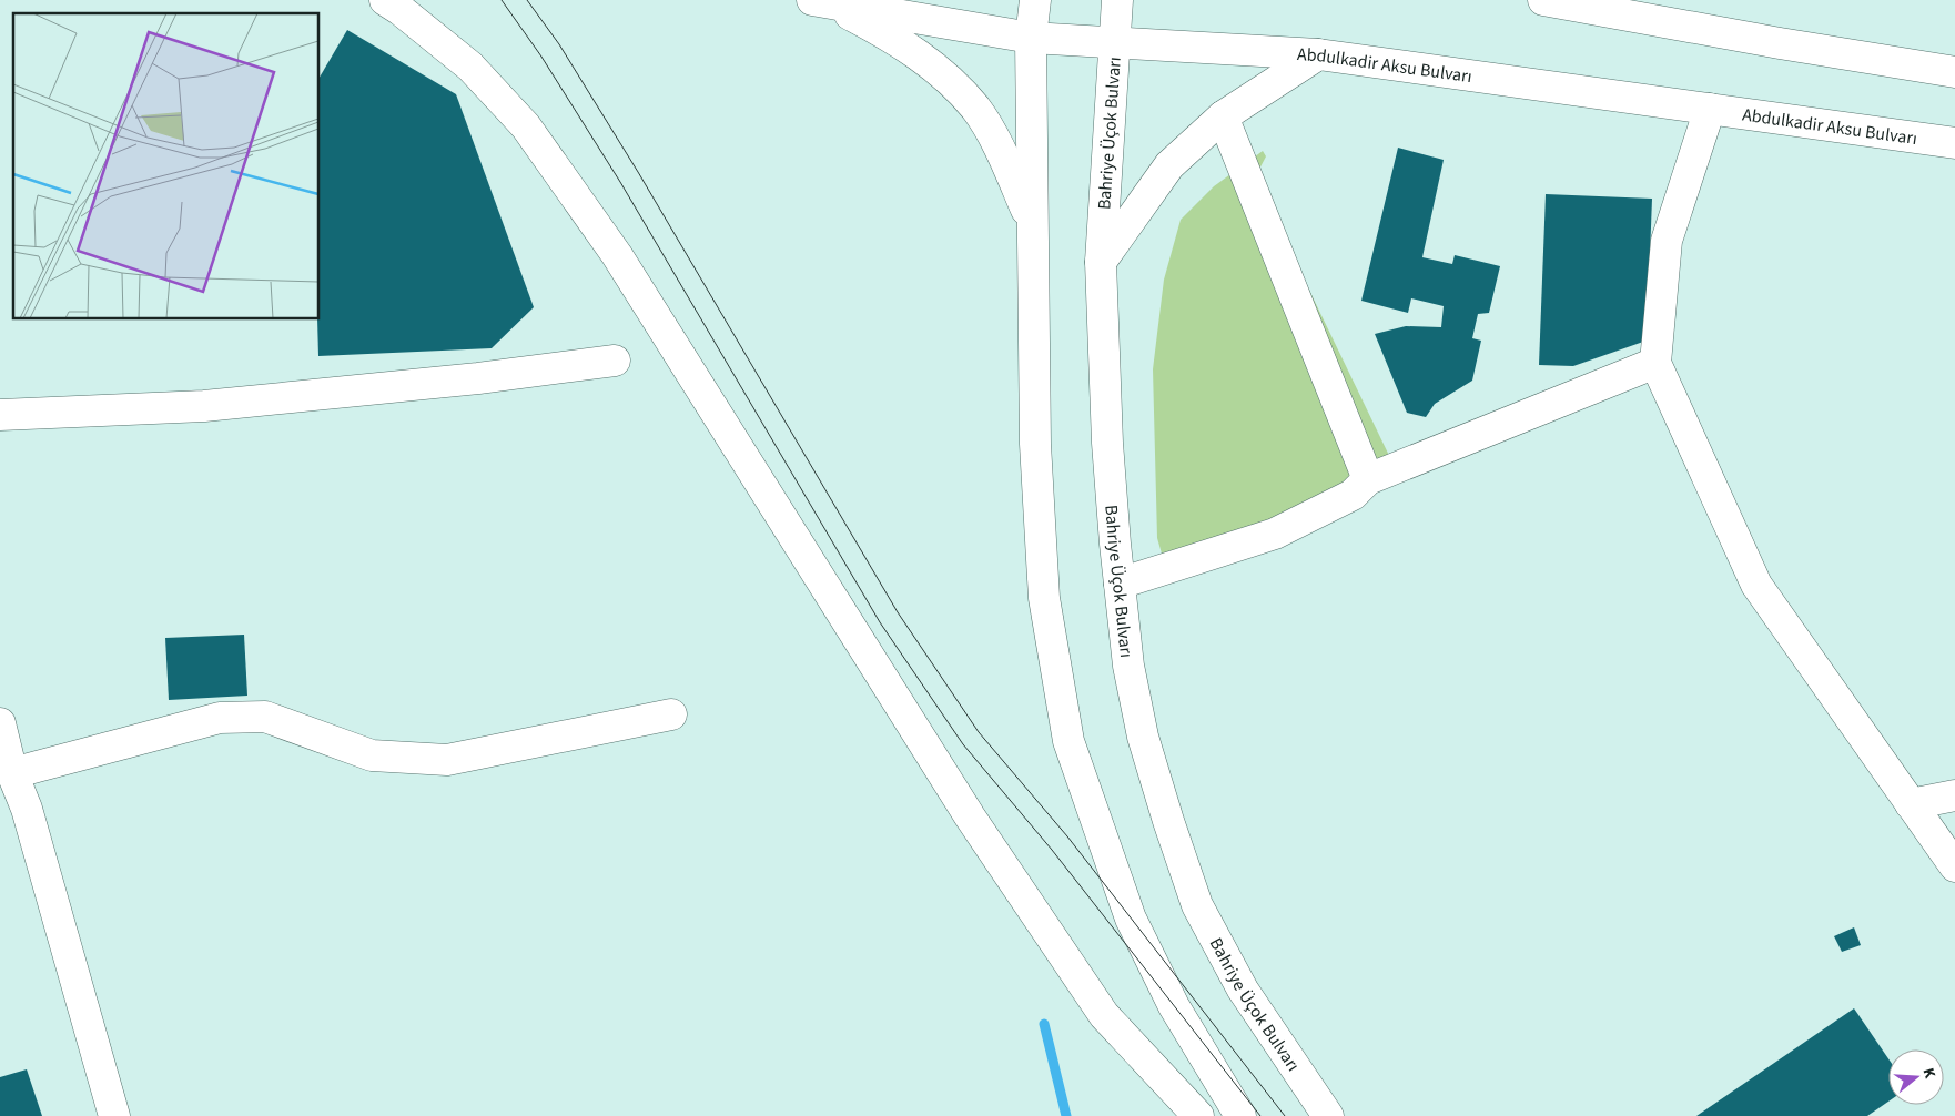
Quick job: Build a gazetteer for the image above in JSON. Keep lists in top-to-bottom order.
{
  "streets": {
    "main road": ["Abdulkadir Aksu Bulvarı", "Bahriye Üçok Bulvarı"]
  },
  "crossings": [
    ["Abdulkadir Aksu Bulvarı", "Bahriye Üçok Bulvarı"]
  ],
  "north": "right"
}
